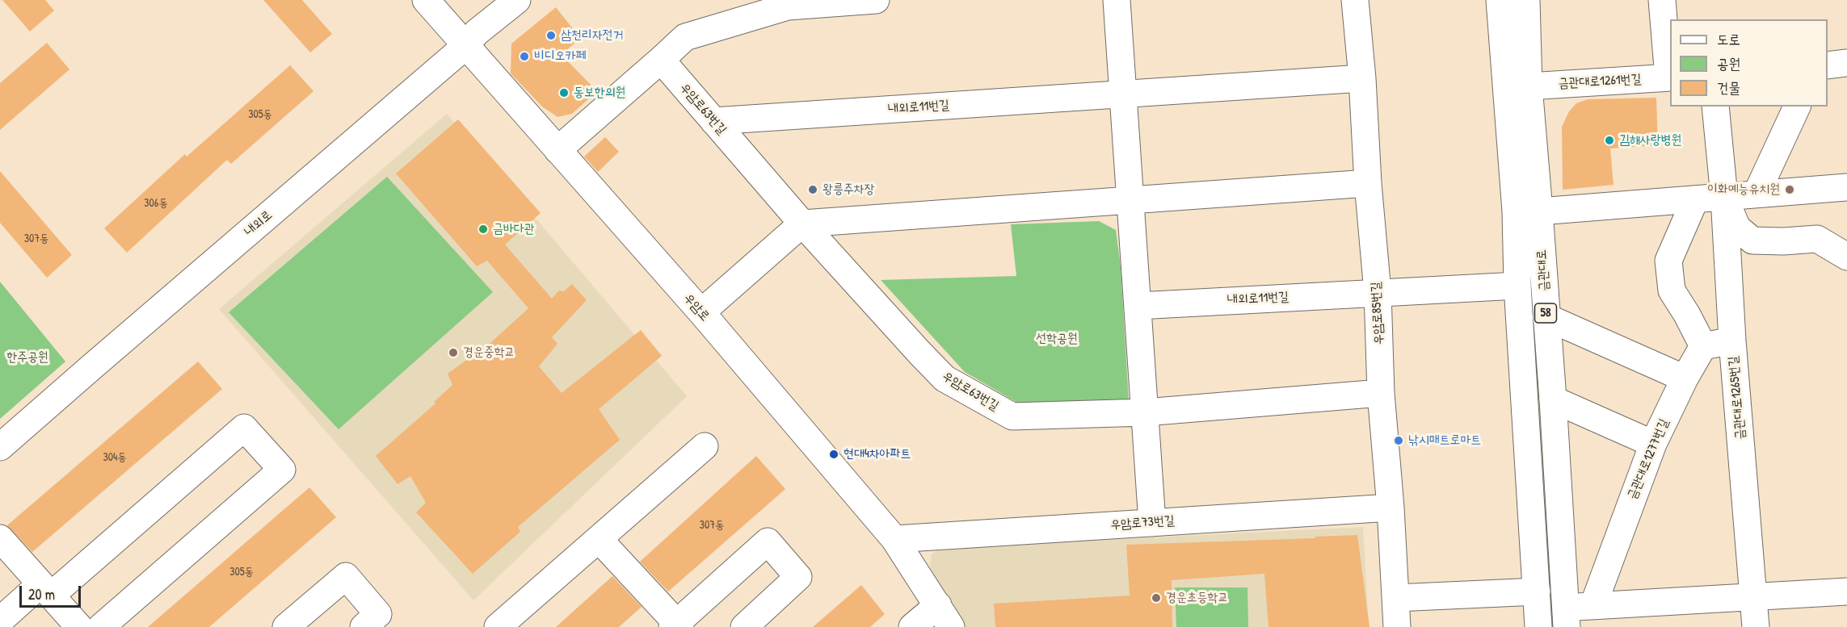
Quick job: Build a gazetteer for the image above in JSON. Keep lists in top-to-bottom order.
{
  "streets": {
    "street": [
      "금관대로1261번길",
      "내외로11번길",
      "우암로63번길",
      "내외로",
      "금관대로",
      "우암로",
      "우암로85번길",
      "58",
      "금관대로1265번길",
      "금관대로1277번길",
      "우암로73번길"
    ]
  },
  "crossings": [
    ["금관대로1261번길", "금관대로"],
    ["내외로11번길", "우암로63번길"],
    ["내외로11번길", "금관대로"],
    ["내외로11번길", "우암로85번길"],
    ["내외로", "우암로"],
    ["우암로", "우암로73번길"],
    ["우암로85번길", "우암로73번길"]
  ],
  "parks": ["선학공원", "한주공원"],
  "places": [
    "삼천리자전거",
    "비디오카페",
    "동보한의원",
    "김해사랑병원",
    "왕릉주차장",
    "이화예능유치원",
    "금바다관",
    "경운중학교",
    "낚시매트로마트",
    "현대4차아파트",
    "경운초등학교"
  ],
  "house_numbers": [
    "305동",
    "306동",
    "307동",
    "304동",
    "307동",
    "305동"
  ],
  "legend": ["도로", "공원", "건물"],
  "scale_bar": "20 m"
}
